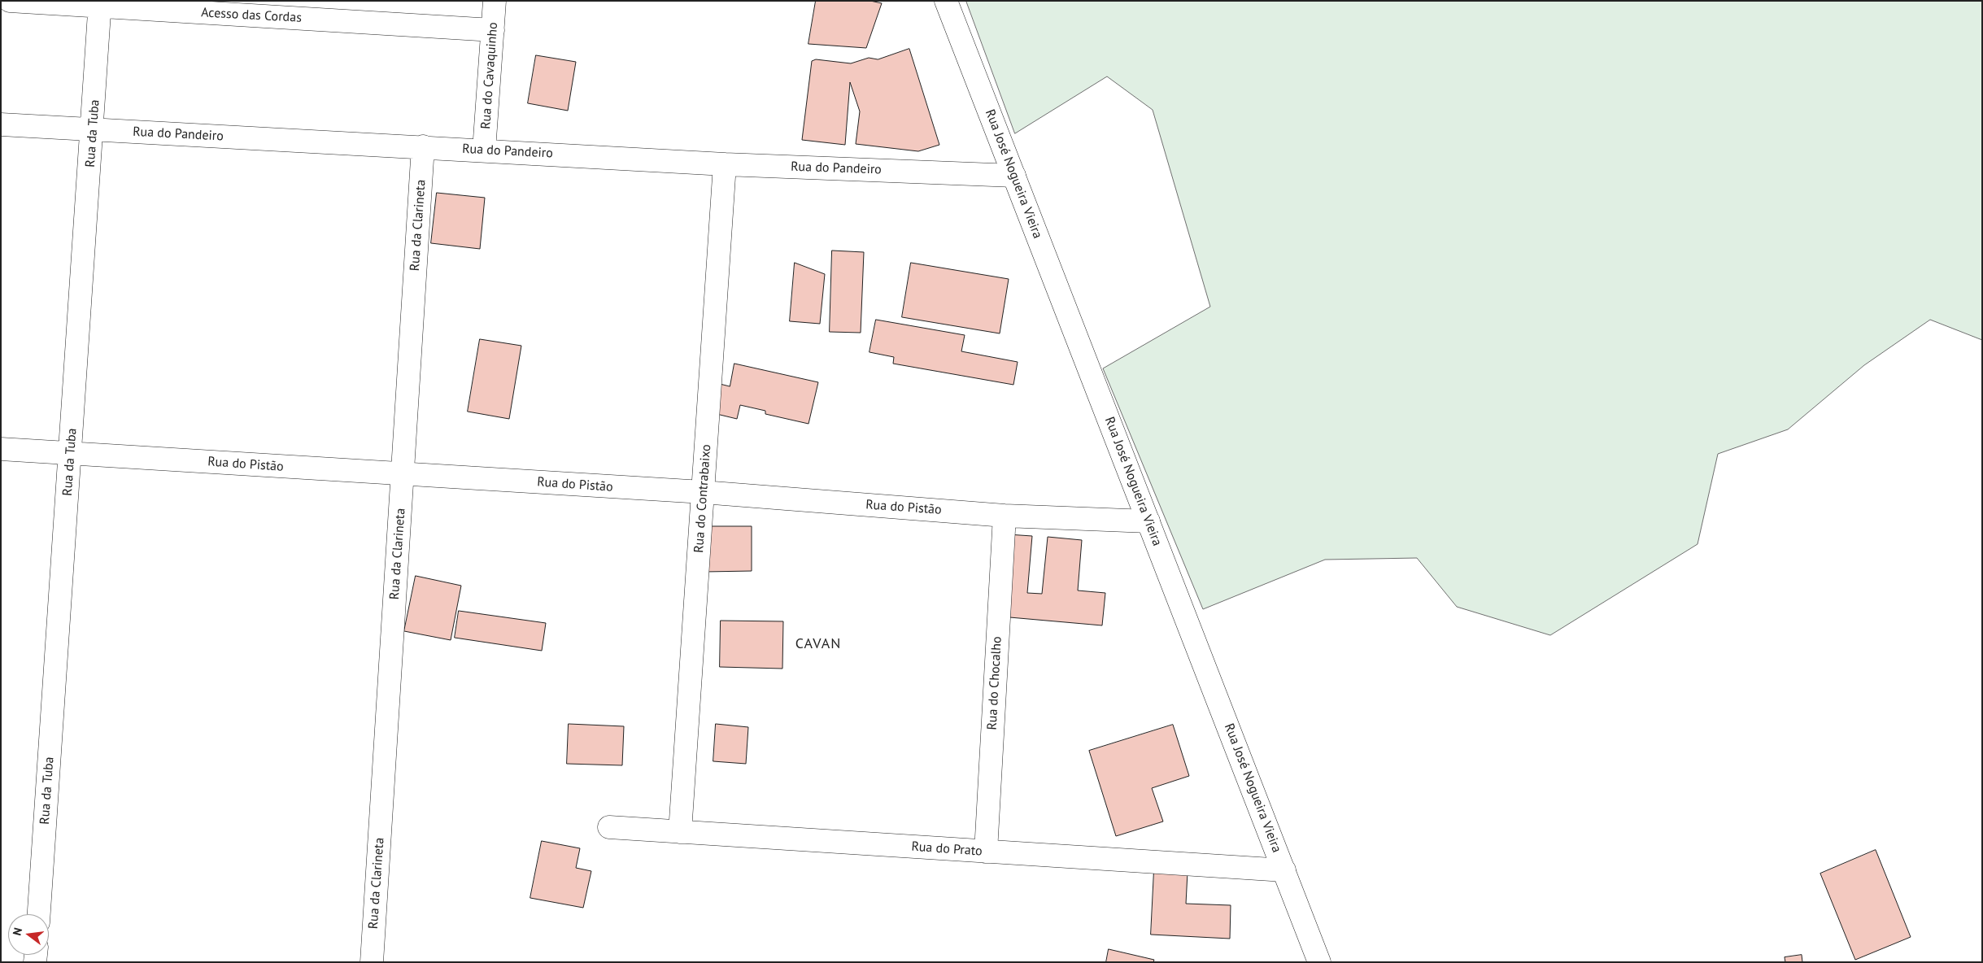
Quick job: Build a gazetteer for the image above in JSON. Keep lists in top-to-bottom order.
{
  "streets": {
    "street": [
      "Acesso das Cordas",
      "Rua do Cavaquinho",
      "Rua da Tuba",
      "Rua do Pandeiro",
      "Rua José Nogueira Vieira",
      "Rua da Clarineta",
      "Rua do Pistão",
      "Rua do Contrabaixo",
      "Rua do Chocalho",
      "Rua do Prato"
    ]
  },
  "crossings": [
    ["Acesso das Cordas", "Rua do Cavaquinho"],
    ["Acesso das Cordas", "Rua da Tuba"],
    ["Rua do Cavaquinho", "Rua do Pandeiro"],
    ["Rua da Tuba", "Rua do Pandeiro"],
    ["Rua da Tuba", "Rua do Pistão"],
    ["Rua do Pandeiro", "Rua José Nogueira Vieira"],
    ["Rua do Pandeiro", "Rua da Clarineta"],
    ["Rua do Pandeiro", "Rua do Contrabaixo"],
    ["Rua José Nogueira Vieira", "Rua do Pistão"],
    ["Rua José Nogueira Vieira", "Rua do Prato"],
    ["Rua da Clarineta", "Rua do Pistão"],
    ["Rua do Pistão", "Rua do Contrabaixo"],
    ["Rua do Pistão", "Rua do Chocalho"],
    ["Rua do Contrabaixo", "Rua do Prato"],
    ["Rua do Chocalho", "Rua do Prato"]
  ],
  "districts": ["CAVAN"],
  "north": "left"
}
